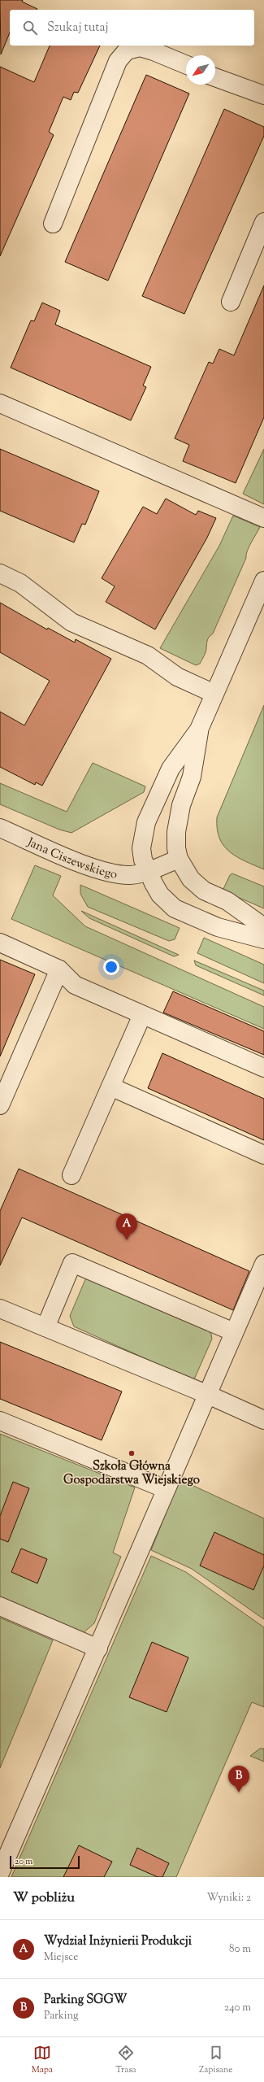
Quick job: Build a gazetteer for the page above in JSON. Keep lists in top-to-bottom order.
{
  "streets": {
    "street": ["Jana Ciszewskiego"]
  },
  "places": ["Szkoła Główna Gospodarstwa Wiejskiego"],
  "scale_bar": "20 m",
  "north": "bottom left",
  "page": {
    "search": "Szukaj tutaj",
    "pins": ["A", "B"],
    "scale": "20 m",
    "heading": ["W pobliżu", "Wyniki: 2"],
    "list": [
      {
        "mark": "A",
        "name": "Wydział Inżynierii Produkcji",
        "note": "Miejsce",
        "value": "80 m"
      },
      {
        "mark": "B",
        "name": "Parking SGGW",
        "note": "Parking",
        "value": "240 m"
      }
    ],
    "nav": ["Mapa", "Trasa", "Zapisane"]
  }
}
